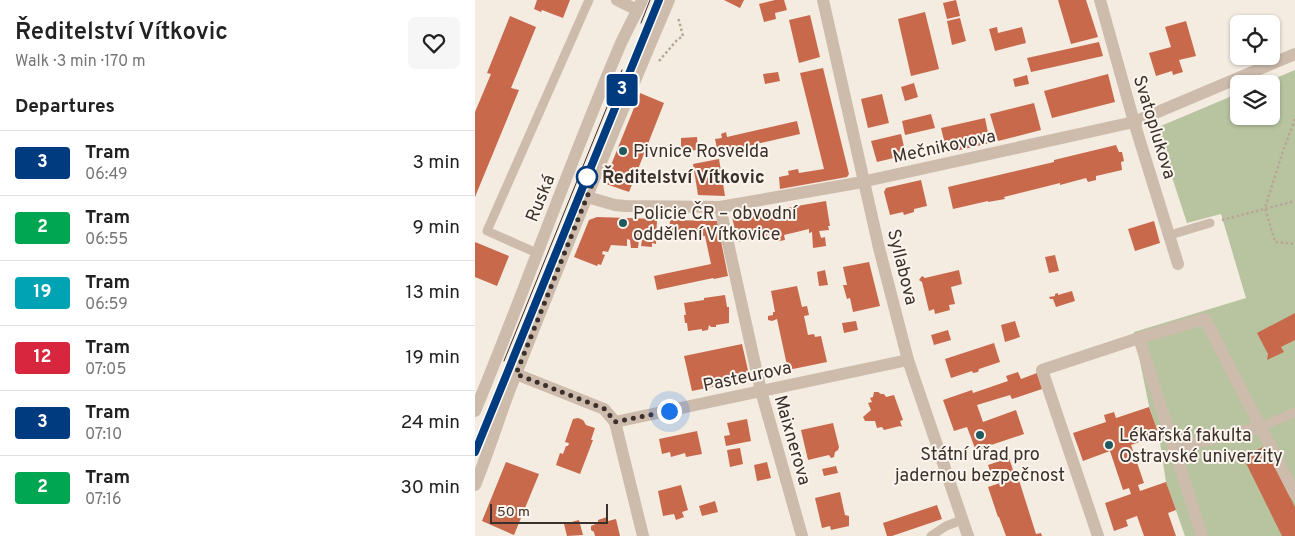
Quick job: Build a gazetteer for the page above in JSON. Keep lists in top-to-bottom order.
{
  "streets": {
    "street": [
      "Svatoplukova",
      "Mečnikovova",
      "Ruská",
      "Syllabova",
      "Pasteurova",
      "Maixnerova"
    ]
  },
  "crossings": [
    ["Svatoplukova", "Mečnikovova"],
    ["Mečnikovova", "Syllabova"],
    ["Mečnikovova", "Maixnerova"],
    ["Syllabova", "Pasteurova"],
    ["Pasteurova", "Maixnerova"]
  ],
  "places": [
    "Pivnice Rosvelda",
    "Ředitelství Vítkovic",
    "Policie ČR – obvodní oddělení Vítkovice",
    "Státní úřad pro jadernou bezpečnost",
    "Lékařská fakulta Ostravské univerzity"
  ],
  "lines": ["tram line 3"],
  "scale_bar": "50 m",
  "page": {
    "heading": [
      ["Ředitelství Vítkovic", "Walk · 3 min · 170 m"],
      "Departures"
    ],
    "on_map": "3",
    "list": [
      {
        "mark": "3",
        "name": "Tram",
        "note": "06:49",
        "value": "3 min"
      },
      {
        "mark": "2",
        "name": "Tram",
        "note": "06:55",
        "value": "9 min"
      },
      {
        "mark": "19",
        "name": "Tram",
        "note": "06:59",
        "value": "13 min"
      },
      {
        "mark": "12",
        "name": "Tram",
        "note": "07:05",
        "value": "19 min"
      },
      {
        "mark": "3",
        "name": "Tram",
        "note": "07:10",
        "value": "24 min"
      },
      {
        "mark": "2",
        "name": "Tram",
        "note": "07:16",
        "value": "30 min"
      }
    ],
    "scale": "50 m"
  }
}
